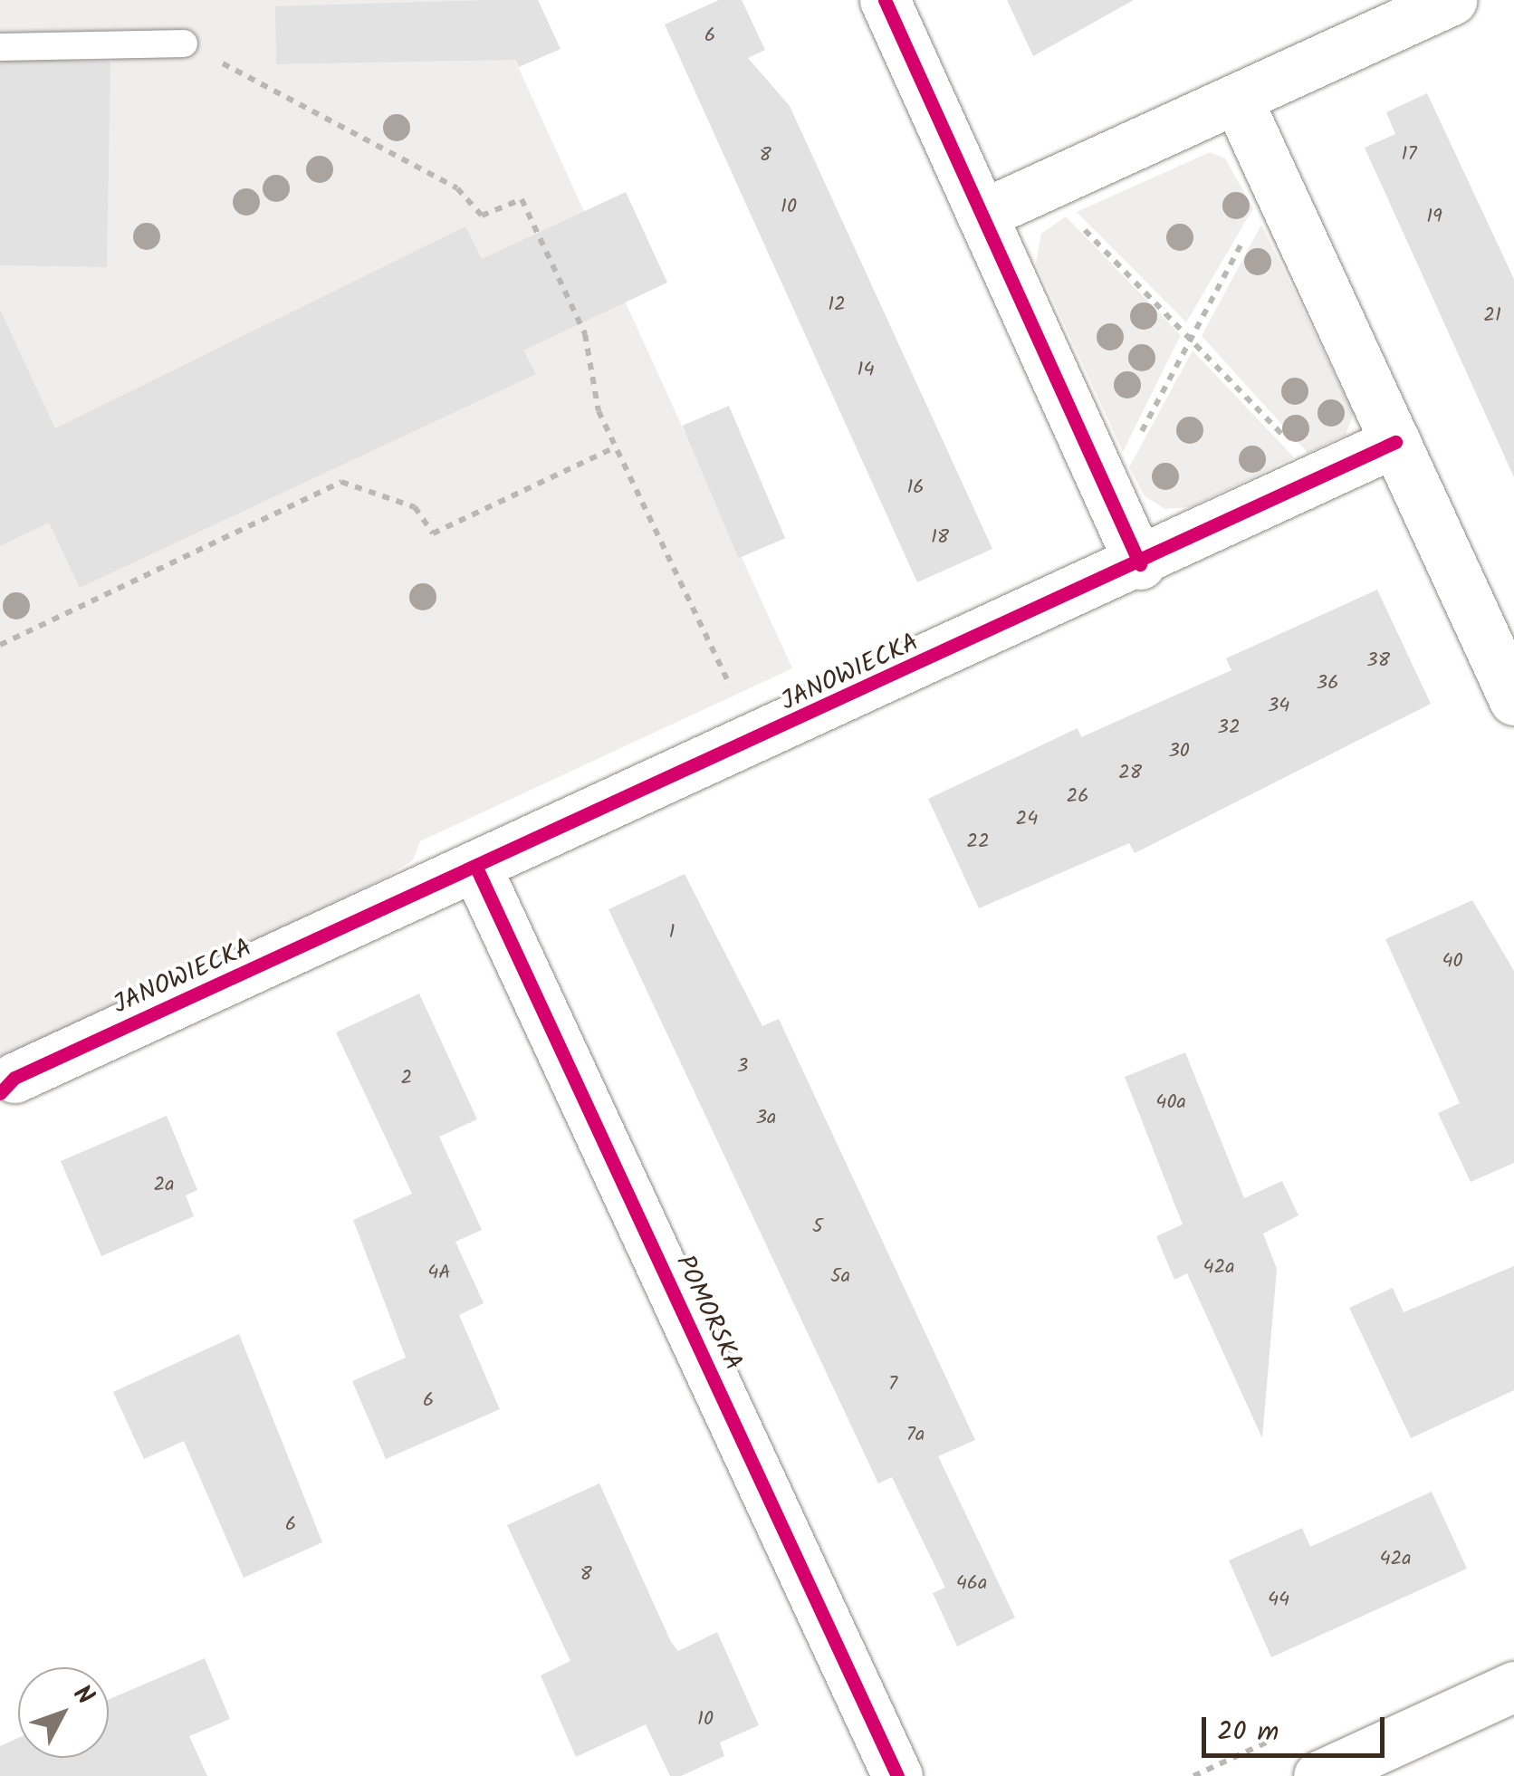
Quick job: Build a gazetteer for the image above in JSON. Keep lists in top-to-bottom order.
{
  "streets": {
    "street": ["JANOWIECKA", "POMORSKA"]
  },
  "crossings": [
    ["JANOWIECKA", "POMORSKA"]
  ],
  "house_numbers": [
    "6",
    "17",
    "8",
    "10",
    "19",
    "12",
    "21",
    "14",
    "16",
    "18",
    "38",
    "36",
    "34",
    "32",
    "30",
    "28",
    "26",
    "24",
    "22",
    "1",
    "40",
    "3",
    "2",
    "40a",
    "3a",
    "2a",
    "5",
    "42a",
    "4A",
    "5a",
    "7",
    "6",
    "7a",
    "6",
    "42a",
    "8",
    "46a",
    "44",
    "10"
  ],
  "scale_bar": "20 m",
  "north": "top right"
}
